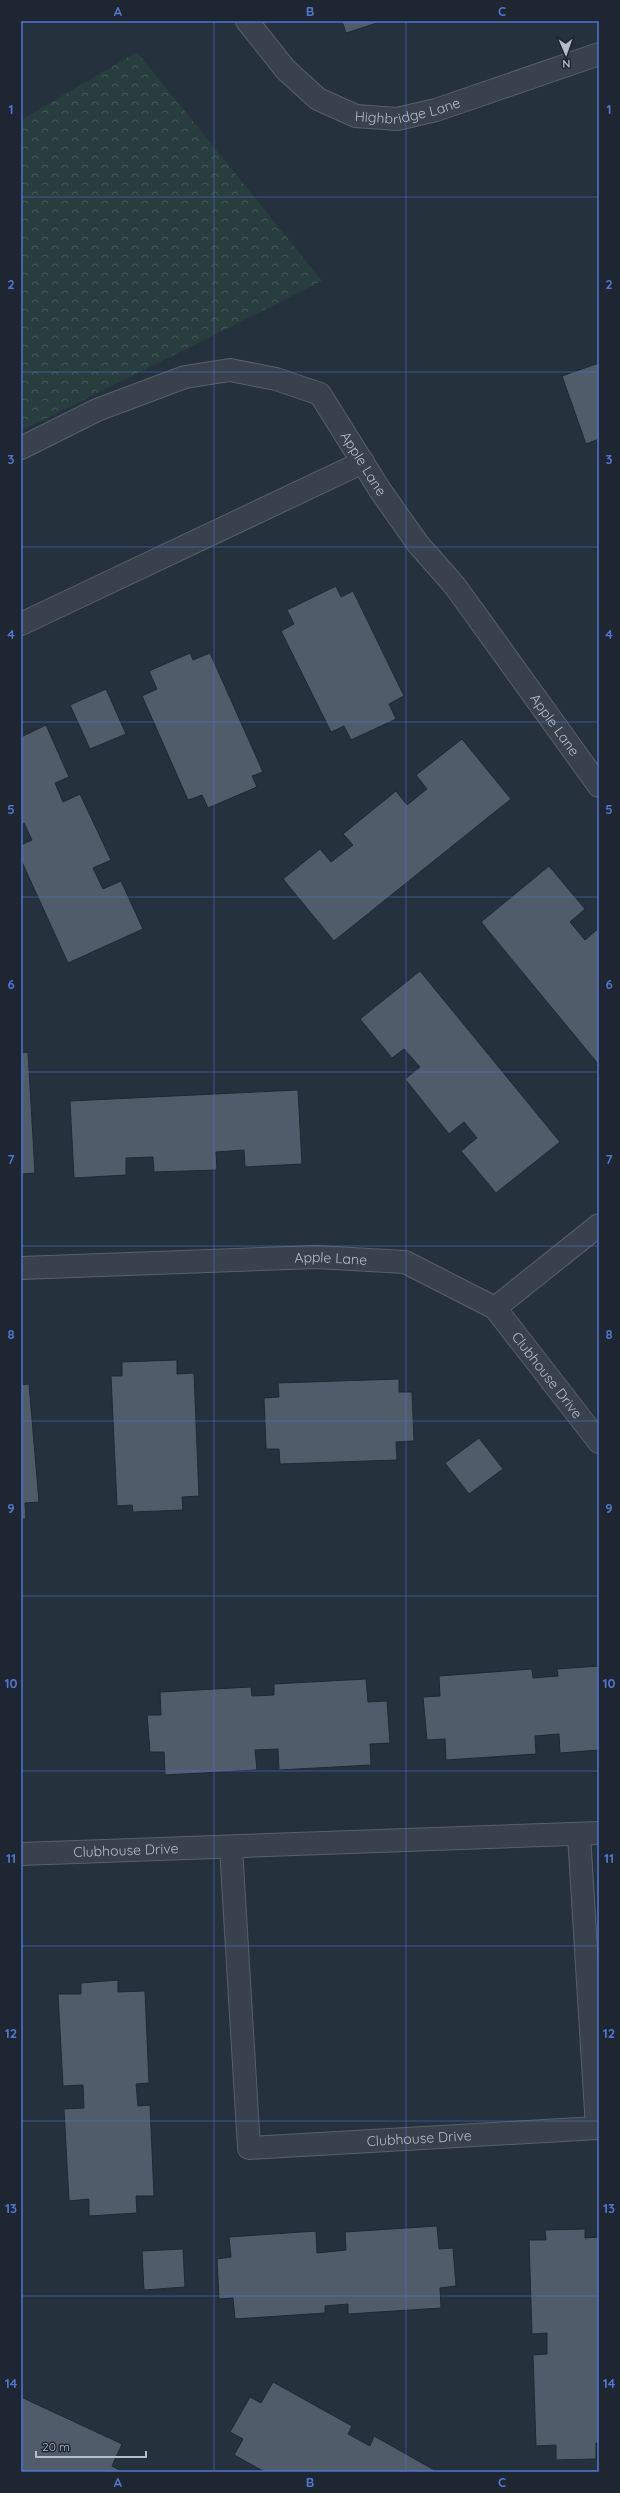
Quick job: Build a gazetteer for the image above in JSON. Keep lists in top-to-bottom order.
{
  "streets": {
    "street": ["Highbridge Lane", "Apple Lane", "Clubhouse Drive"]
  },
  "crossings": [
    ["Apple Lane", "Clubhouse Drive"]
  ],
  "scale_bar": "20 m",
  "north": "bottom",
  "grid": {
    "columns": ["A", "B", "C"],
    "rows": [
      "1",
      "2",
      "3",
      "4",
      "5",
      "6",
      "7",
      "8",
      "9",
      "10",
      "11",
      "12",
      "13",
      "14"
    ]
  }
}
